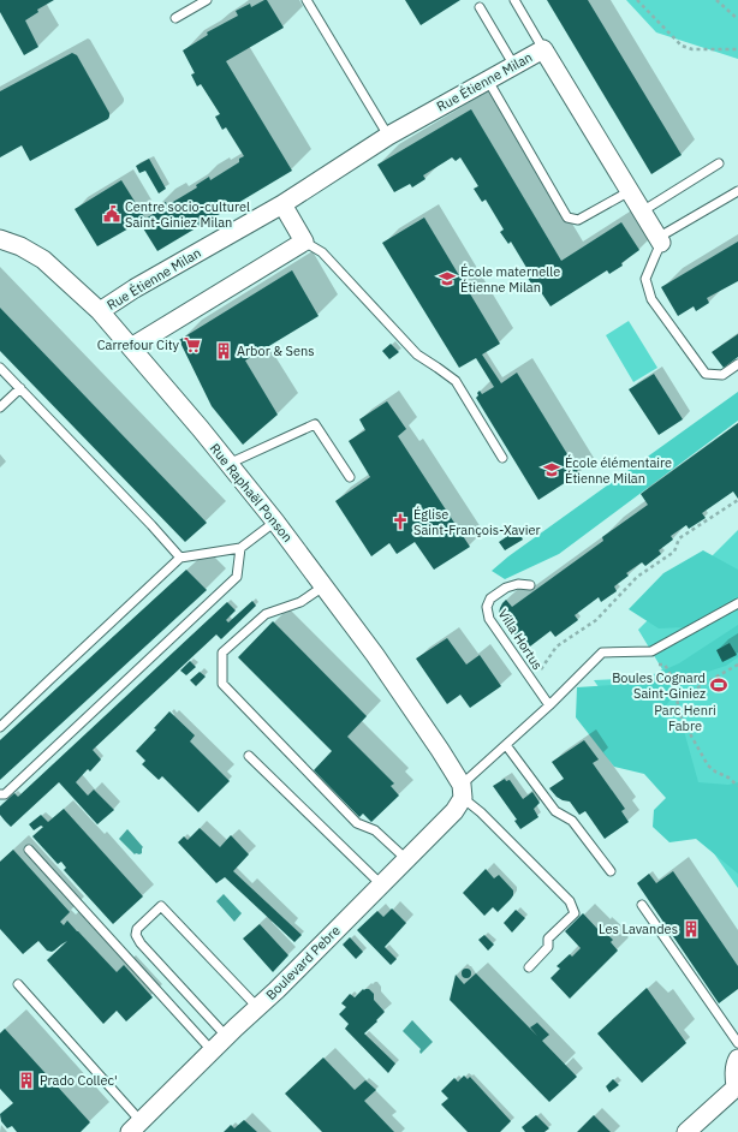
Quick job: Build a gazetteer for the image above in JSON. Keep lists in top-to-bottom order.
{
  "streets": {
    "street": ["Rue Étienne Milan", "Rue Raphaël Ponson", "Boulevard Pebre"],
    "lane": ["Villa Hortus"]
  },
  "crossings": [
    ["Rue Étienne Milan", "Rue Raphaël Ponson"],
    ["Rue Raphaël Ponson", "Boulevard Pebre"]
  ],
  "parks": ["Parc Henri Fabre"],
  "places": {
    "public building": ["Centre socio-culturel Saint-Giniez Milan"],
    "school or university": ["École maternelle Étienne Milan", "École élémentaire Étienne Milan"],
    "supermarket": ["Carrefour City"],
    "building": ["Arbor & Sens", "Les Lavandes", "Prado Collec'"],
    "church": ["Église Saint-François-Xavier"],
    "sports": ["Boules Cognard Saint-Giniez"]
  }
}
